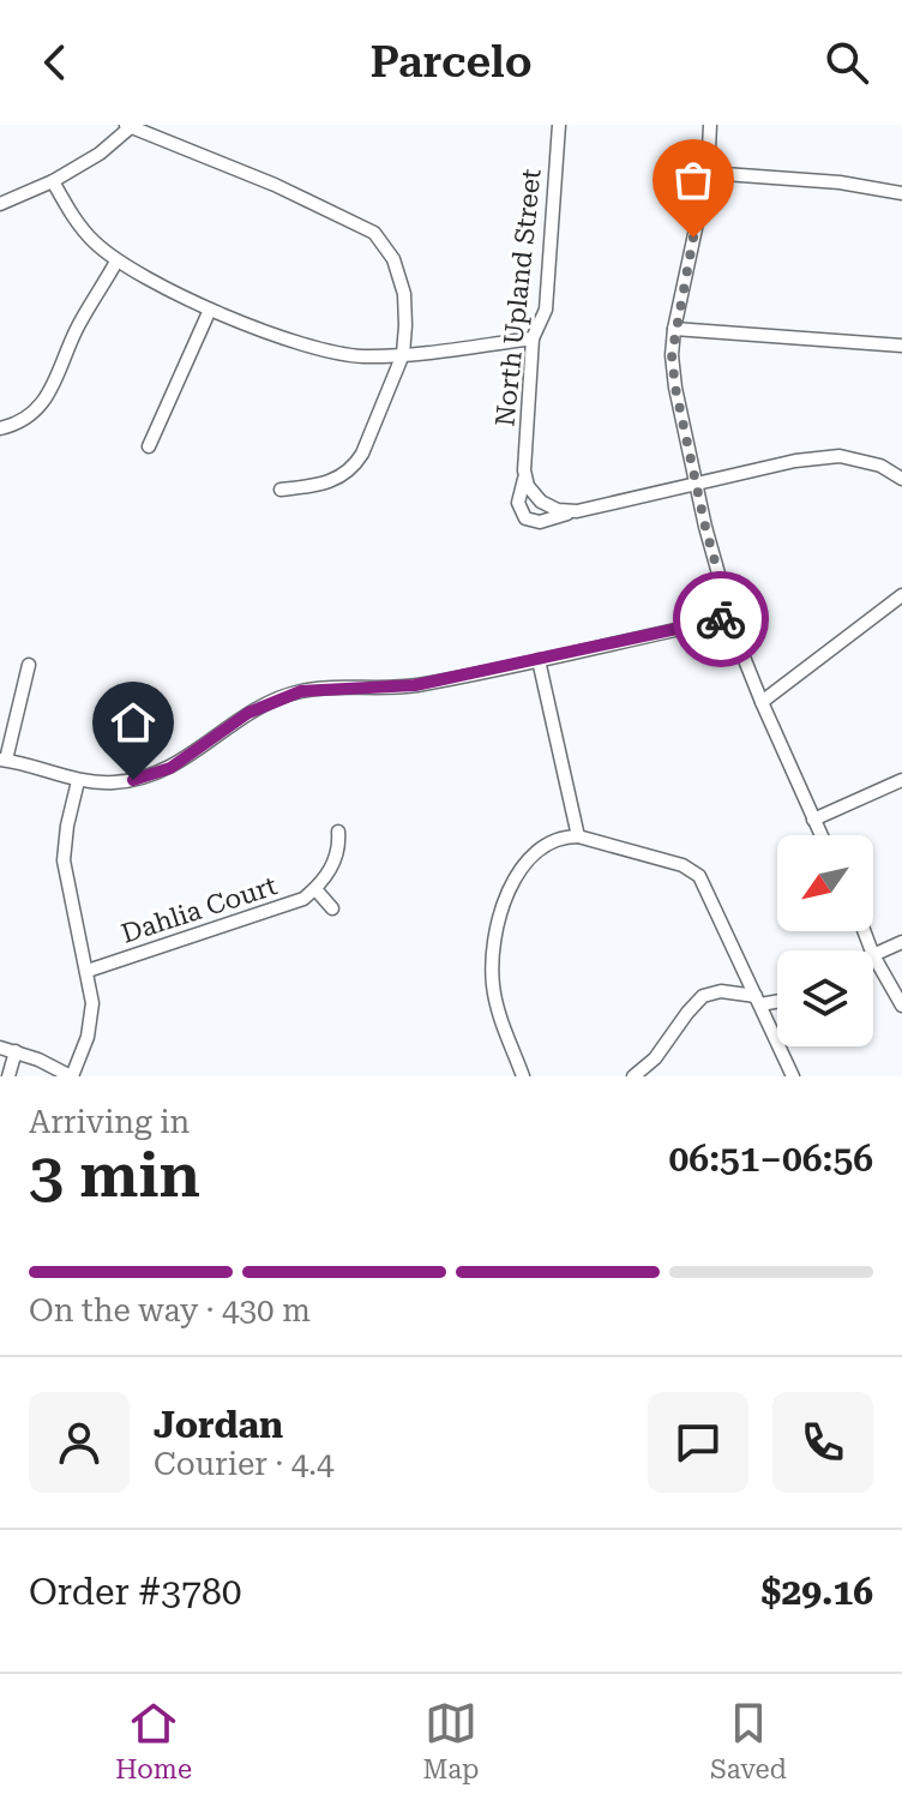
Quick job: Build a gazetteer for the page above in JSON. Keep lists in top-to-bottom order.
{
  "streets": {
    "street": ["North Upland Street", "Dahlia Court"]
  },
  "north": "bottom left",
  "page": {
    "header": "Parcelo",
    "heading": ["3 min", "Arriving in", "06:51–06:56"],
    "panel": [
      "Jordan",
      "Courier · 4.4",
      "Order #3780",
      "$29.16"
    ],
    "bar": "On the way · 430 m",
    "tabs": ["Home", "Map", "Saved"]
  }
}
